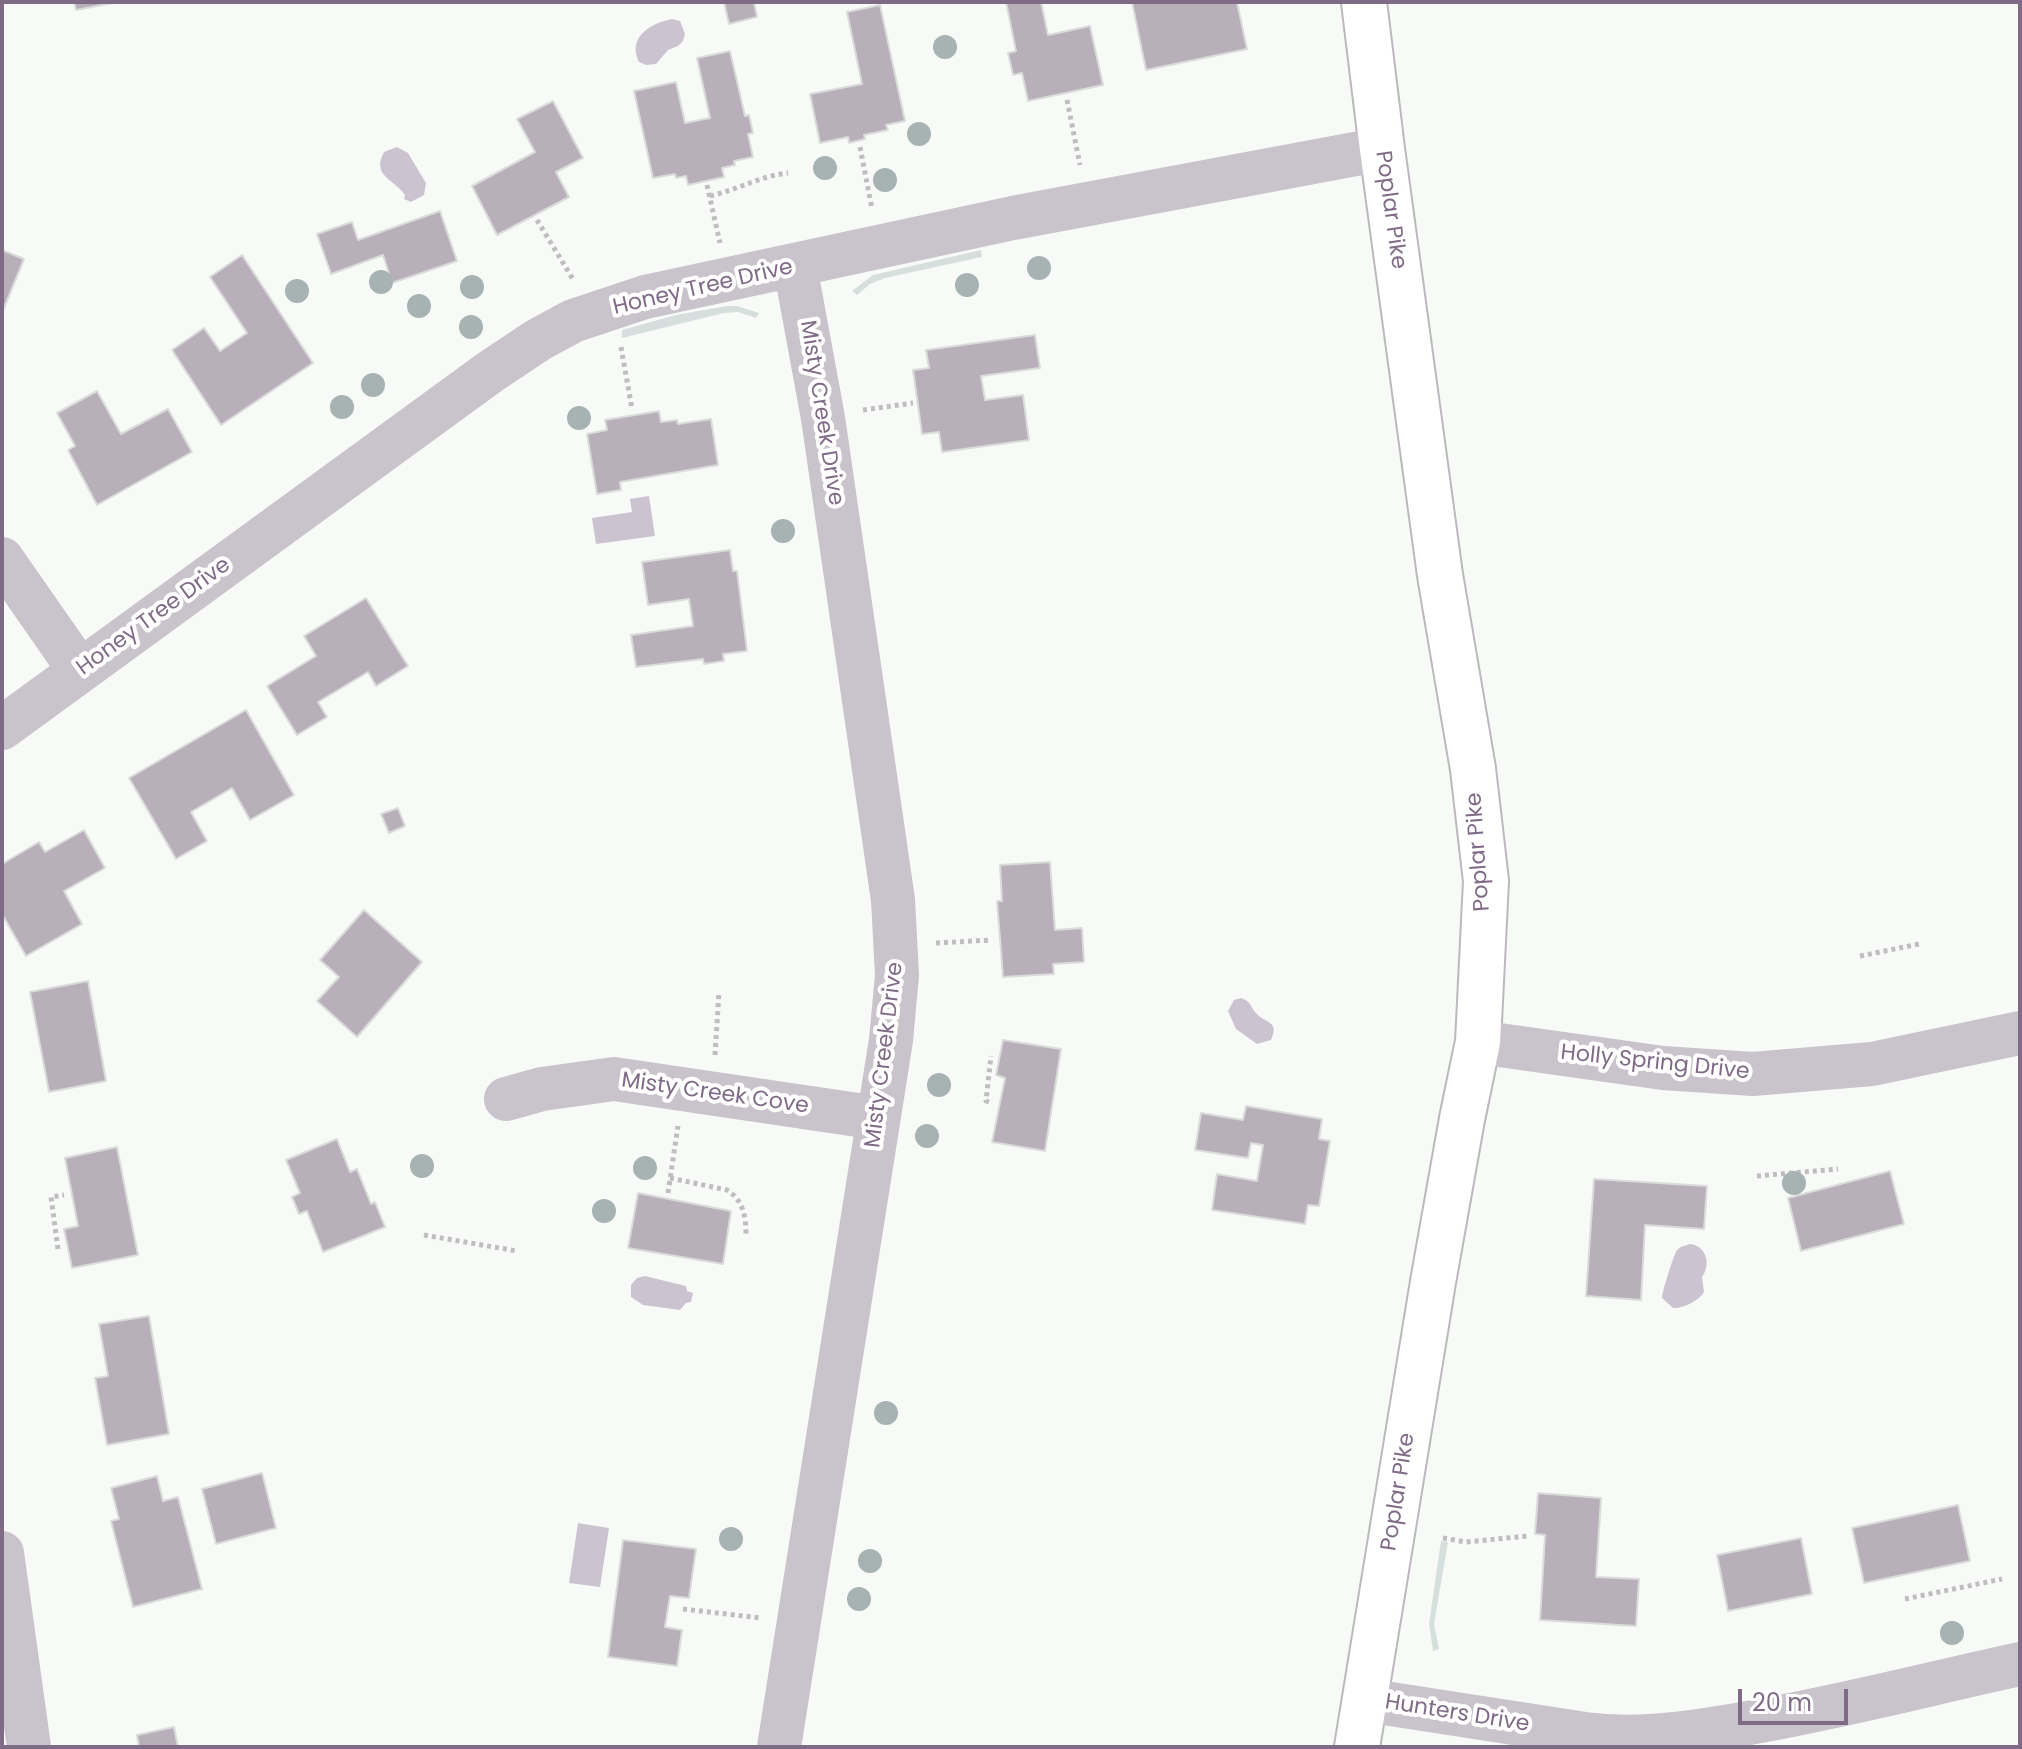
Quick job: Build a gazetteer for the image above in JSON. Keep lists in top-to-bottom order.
{
  "streets": {
    "main road": ["Poplar Pike"],
    "street": [
      "Honey Tree Drive",
      "Misty Creek Drive",
      "Holly Spring Drive",
      "Misty Creek Cove",
      "Hunters Drive"
    ]
  },
  "crossings": [
    ["Poplar Pike", "Honey Tree Drive"],
    ["Poplar Pike", "Holly Spring Drive"],
    ["Poplar Pike", "Hunters Drive"],
    ["Honey Tree Drive", "Misty Creek Drive"],
    ["Misty Creek Drive", "Misty Creek Cove"]
  ],
  "scale_bar": "20 m"
}
